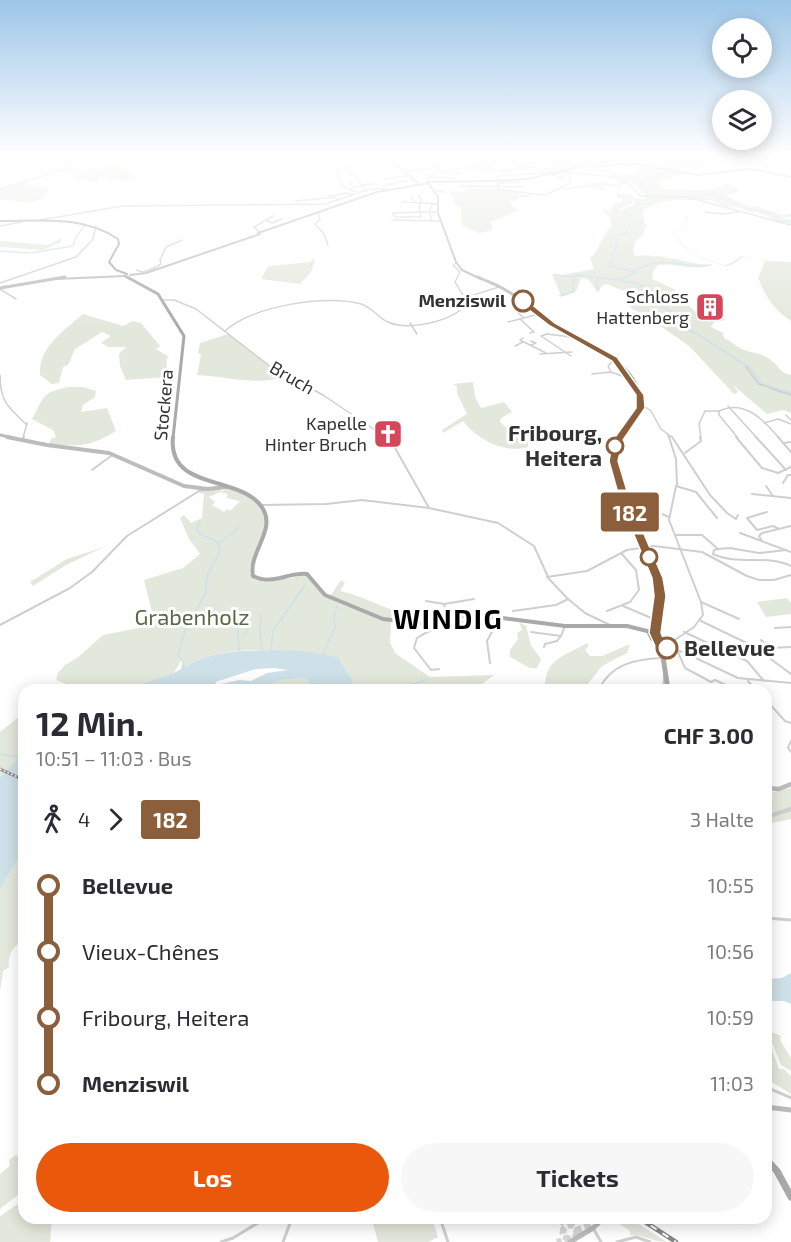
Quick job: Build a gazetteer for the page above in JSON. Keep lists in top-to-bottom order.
{
  "streets": {
    "main road": ["Stockera"],
    "street": ["Bruch"]
  },
  "crossings": [
    ["Bruch", "Stockera"]
  ],
  "districts": ["WINDIG"],
  "parks": ["Grabenholz"],
  "places": {
    "other": ["Menziswil", "Fribourg, Heitera", "Bellevue"],
    "building": ["Schloss Hattenberg"],
    "church": ["Kapelle Hinter Bruch"]
  },
  "lines": ["bus line 182"],
  "page": {
    "on_map": "182",
    "heading": ["12 Min.", "10:51 – 11:03 · Bus", "CHF 3.00"],
    "legs": ["4", "182", "3 Halte"],
    "list": [
      {
        "name": "Bellevue",
        "value": "10:55"
      },
      {
        "name": "Vieux-Chênes",
        "value": "10:56"
      },
      {
        "name": "Fribourg, Heitera",
        "value": "10:59"
      },
      {
        "name": "Menziswil",
        "value": "11:03"
      }
    ],
    "buttons": ["Los", "Tickets"]
  }
}
